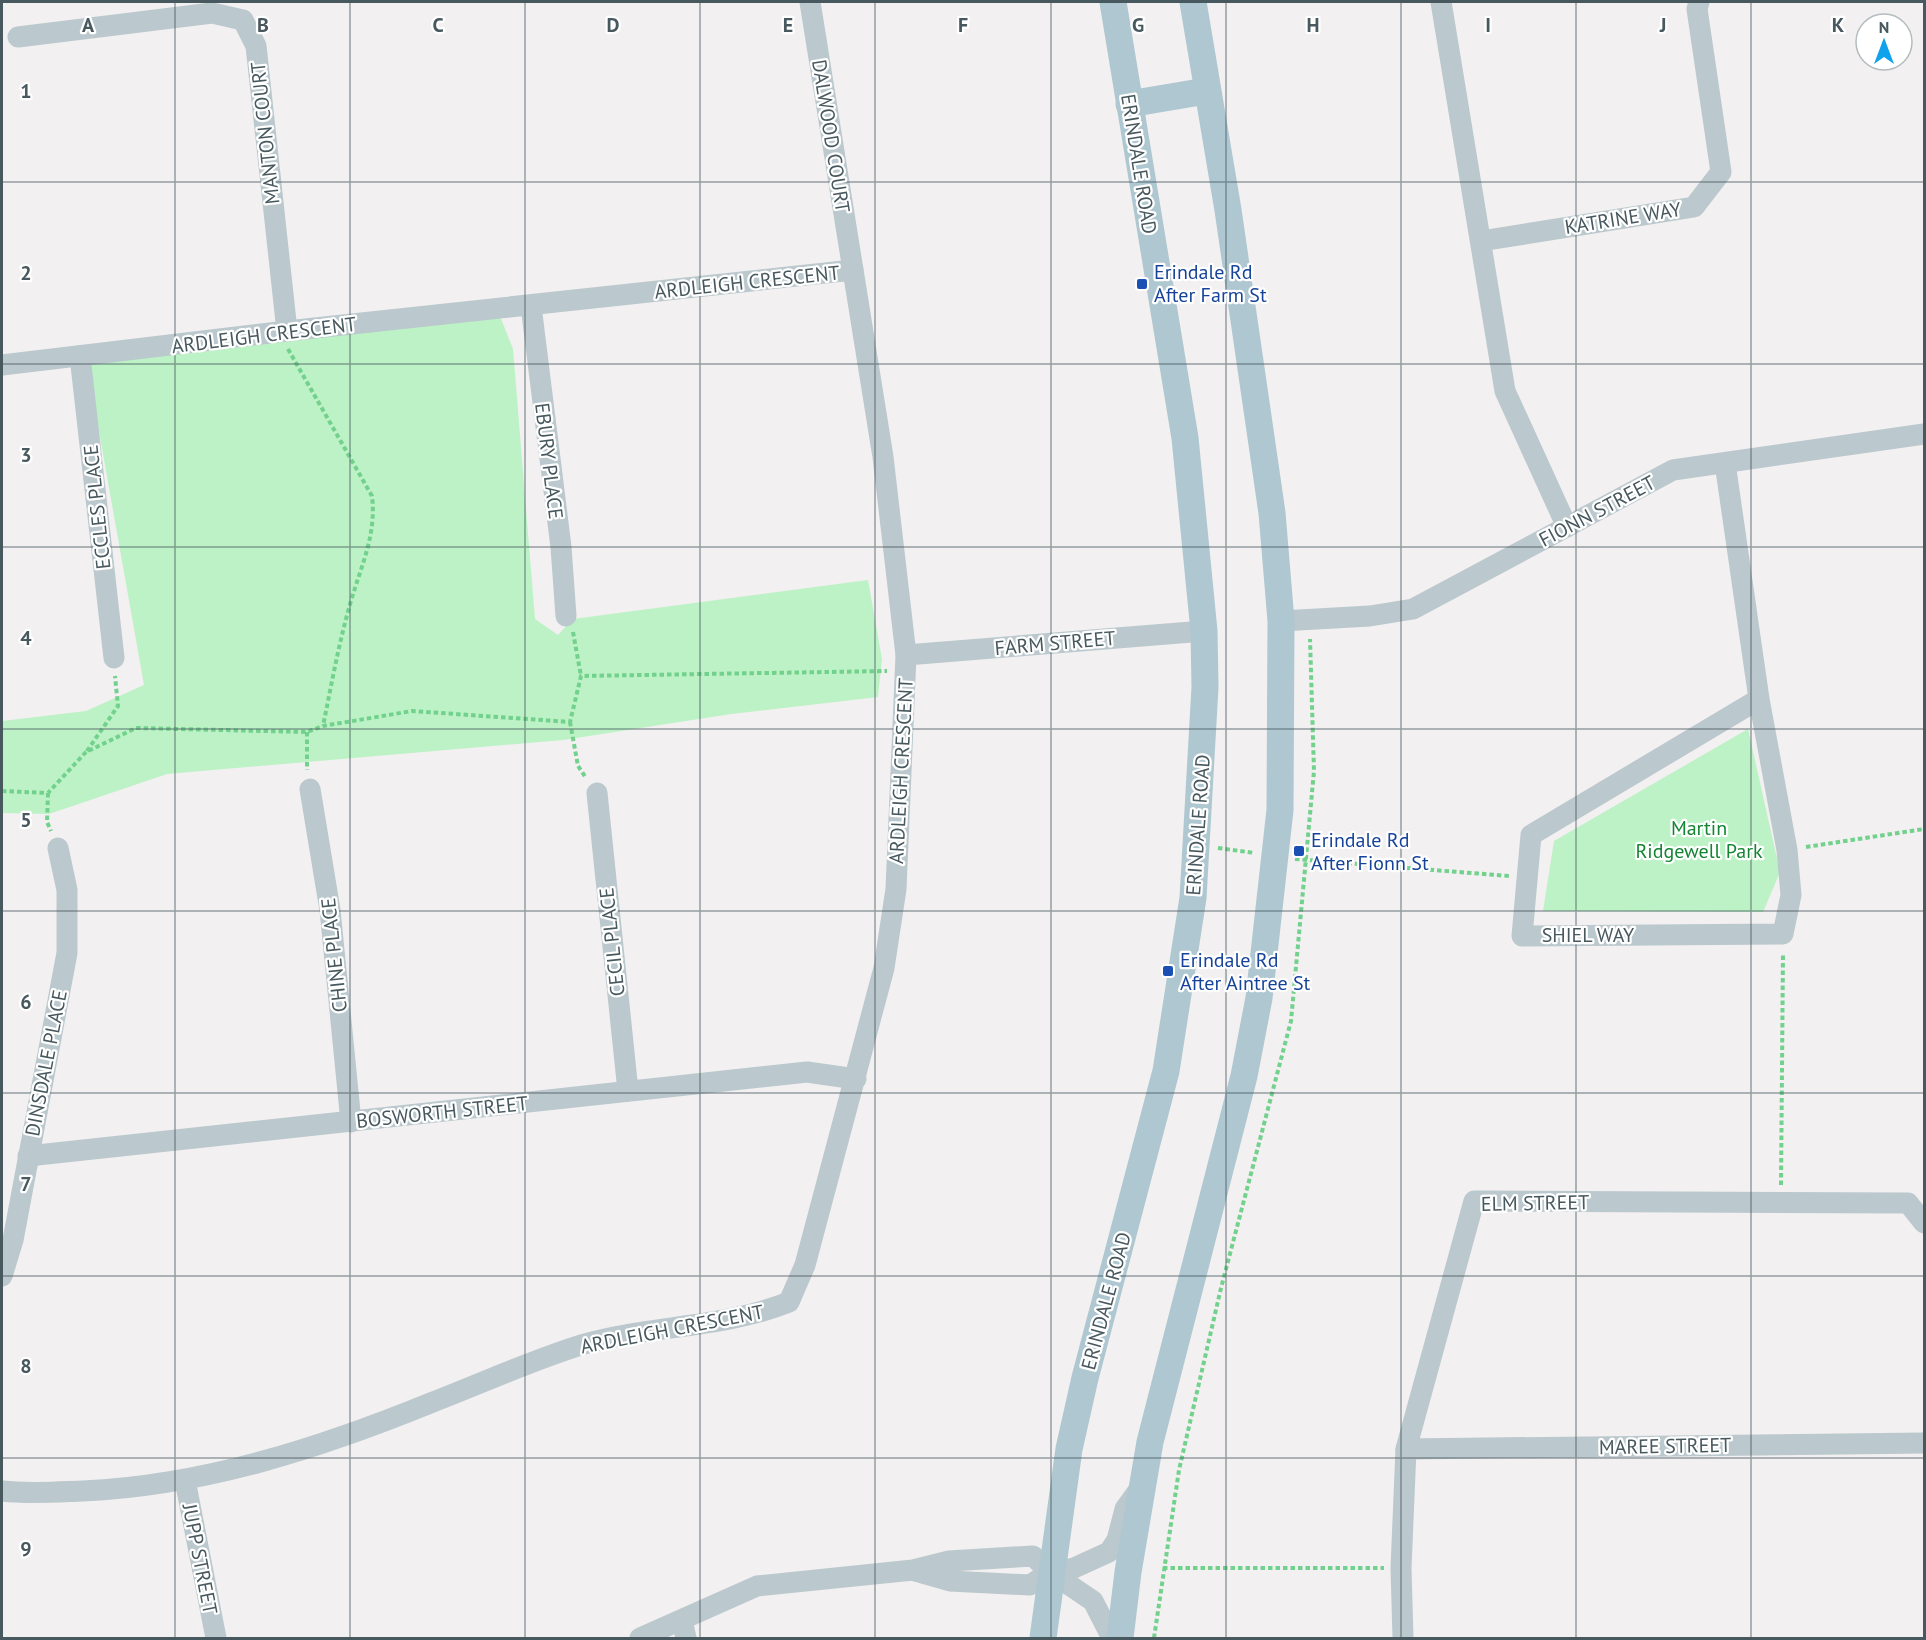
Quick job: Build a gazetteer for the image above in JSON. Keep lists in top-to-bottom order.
{
  "streets": {
    "main road": ["ERINDALE ROAD"],
    "street": [
      "MANTON COURT",
      "DALWOOD COURT",
      "KATRINE WAY",
      "ARDLEIGH CRESCENT",
      "EBURY PLACE",
      "ECCLES PLACE",
      "FIONN STREET",
      "FARM STREET",
      "SHIEL WAY",
      "CECIL PLACE",
      "CHINE PLACE",
      "DINSDALE PLACE",
      "BOSWORTH STREET",
      "ELM STREET",
      "MAREE STREET",
      "JUPP STREET"
    ]
  },
  "crossings": [
    ["MANTON COURT", "ARDLEIGH CRESCENT"],
    ["DALWOOD COURT", "ARDLEIGH CRESCENT"],
    ["ERINDALE ROAD", "FARM STREET"],
    ["ARDLEIGH CRESCENT", "EBURY PLACE"],
    ["ARDLEIGH CRESCENT", "ECCLES PLACE"],
    ["ARDLEIGH CRESCENT", "FARM STREET"],
    ["ARDLEIGH CRESCENT", "BOSWORTH STREET"],
    ["ARDLEIGH CRESCENT", "JUPP STREET"],
    ["CECIL PLACE", "BOSWORTH STREET"],
    ["CHINE PLACE", "BOSWORTH STREET"],
    ["DINSDALE PLACE", "BOSWORTH STREET"],
    ["ELM STREET", "MAREE STREET"]
  ],
  "parks": ["Martin Ridgewell Park"],
  "places": {
    "transit": ["Erindale Rd After Farm St", "Erindale Rd After Fionn St", "Erindale Rd After Aintree St"]
  },
  "north": "top",
  "grid": {
    "columns": [
      "A",
      "B",
      "C",
      "D",
      "E",
      "F",
      "G",
      "H",
      "I",
      "J",
      "K"
    ],
    "rows": [
      "1",
      "2",
      "3",
      "4",
      "5",
      "6",
      "7",
      "8",
      "9"
    ]
  }
}
